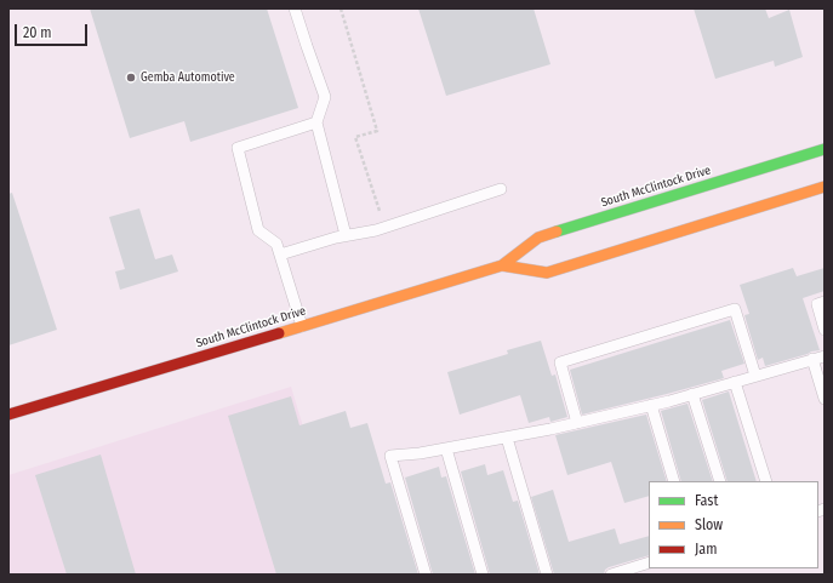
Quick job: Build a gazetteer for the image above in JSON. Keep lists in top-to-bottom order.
{
  "streets": {
    "main road": ["South McClintock Drive"]
  },
  "places": ["Gemba Automotive"],
  "legend": ["Fast", "Slow", "Jam"],
  "scale_bar": "20 m"
}
